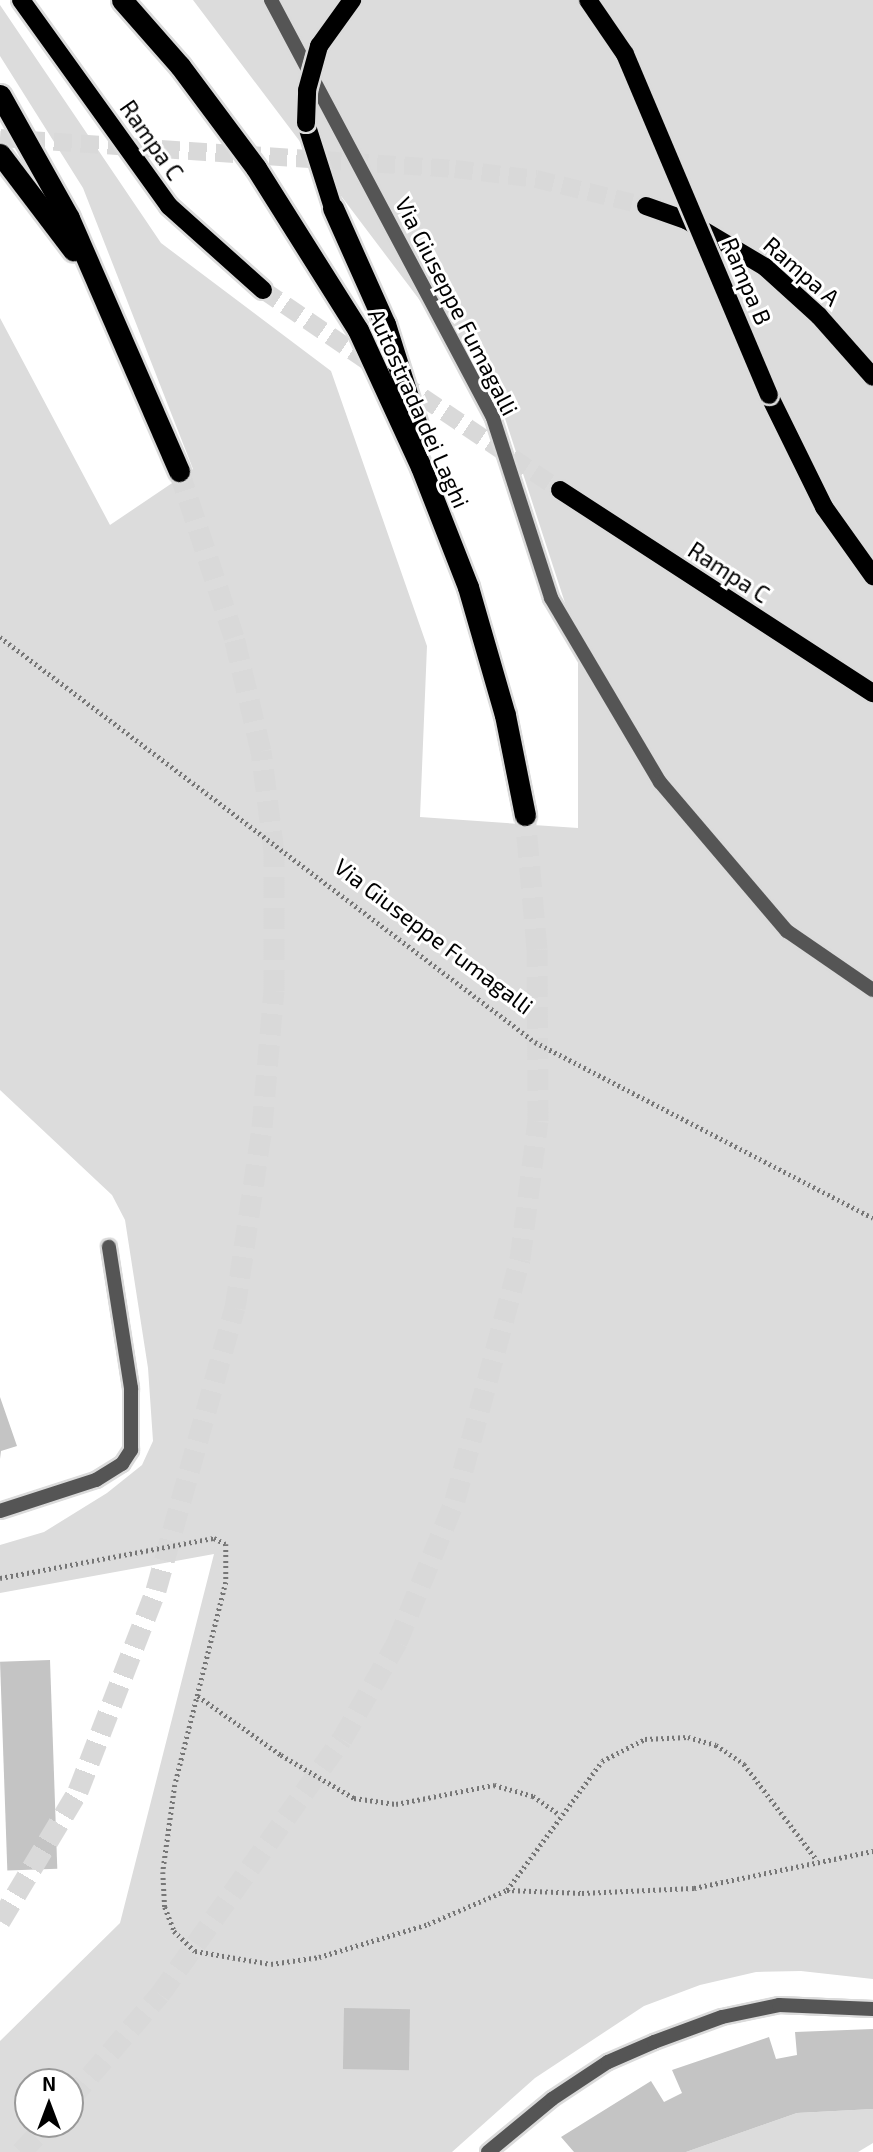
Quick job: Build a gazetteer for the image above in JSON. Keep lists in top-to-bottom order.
{
  "streets": {
    "highway": ["Autostrada dei Laghi"],
    "main road": ["Rampa C", "Rampa A", "Rampa B"],
    "street": ["Via Giuseppe Fumagalli"]
  },
  "north": "top"
}
